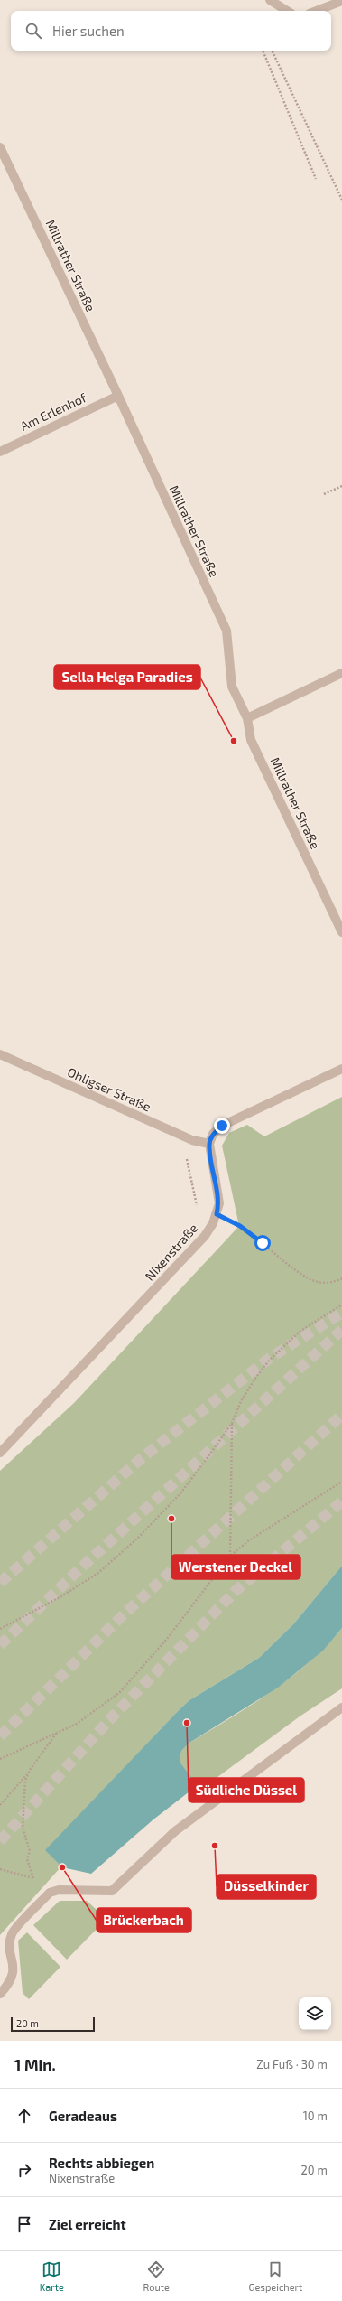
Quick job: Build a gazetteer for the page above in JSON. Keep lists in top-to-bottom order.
{
  "streets": {
    "street": [
      "Millrather Straße",
      "Am Erlenhof",
      "Ohligser Straße",
      "Nixenstraße"
    ]
  },
  "crossings": [
    ["Millrather Straße", "Am Erlenhof"],
    ["Ohligser Straße", "Nixenstraße"]
  ],
  "places": [
    "Sella Helga Paradies",
    "Werstener Deckel",
    "Südliche Düssel",
    "Düsselkinder",
    "Brückerbach"
  ],
  "scale_bar": "20 m",
  "page": {
    "search": "Hier suchen",
    "scale": "20 m",
    "heading": ["1 Min.", "Zu Fuß · 30 m"],
    "list": [
      ["Geradeaus", "10 m"],
      ["Rechts abbiegen", "Nixenstraße", "20 m"],
      "Ziel erreicht"
    ],
    "nav": ["Karte", "Route", "Gespeichert"]
  }
}
